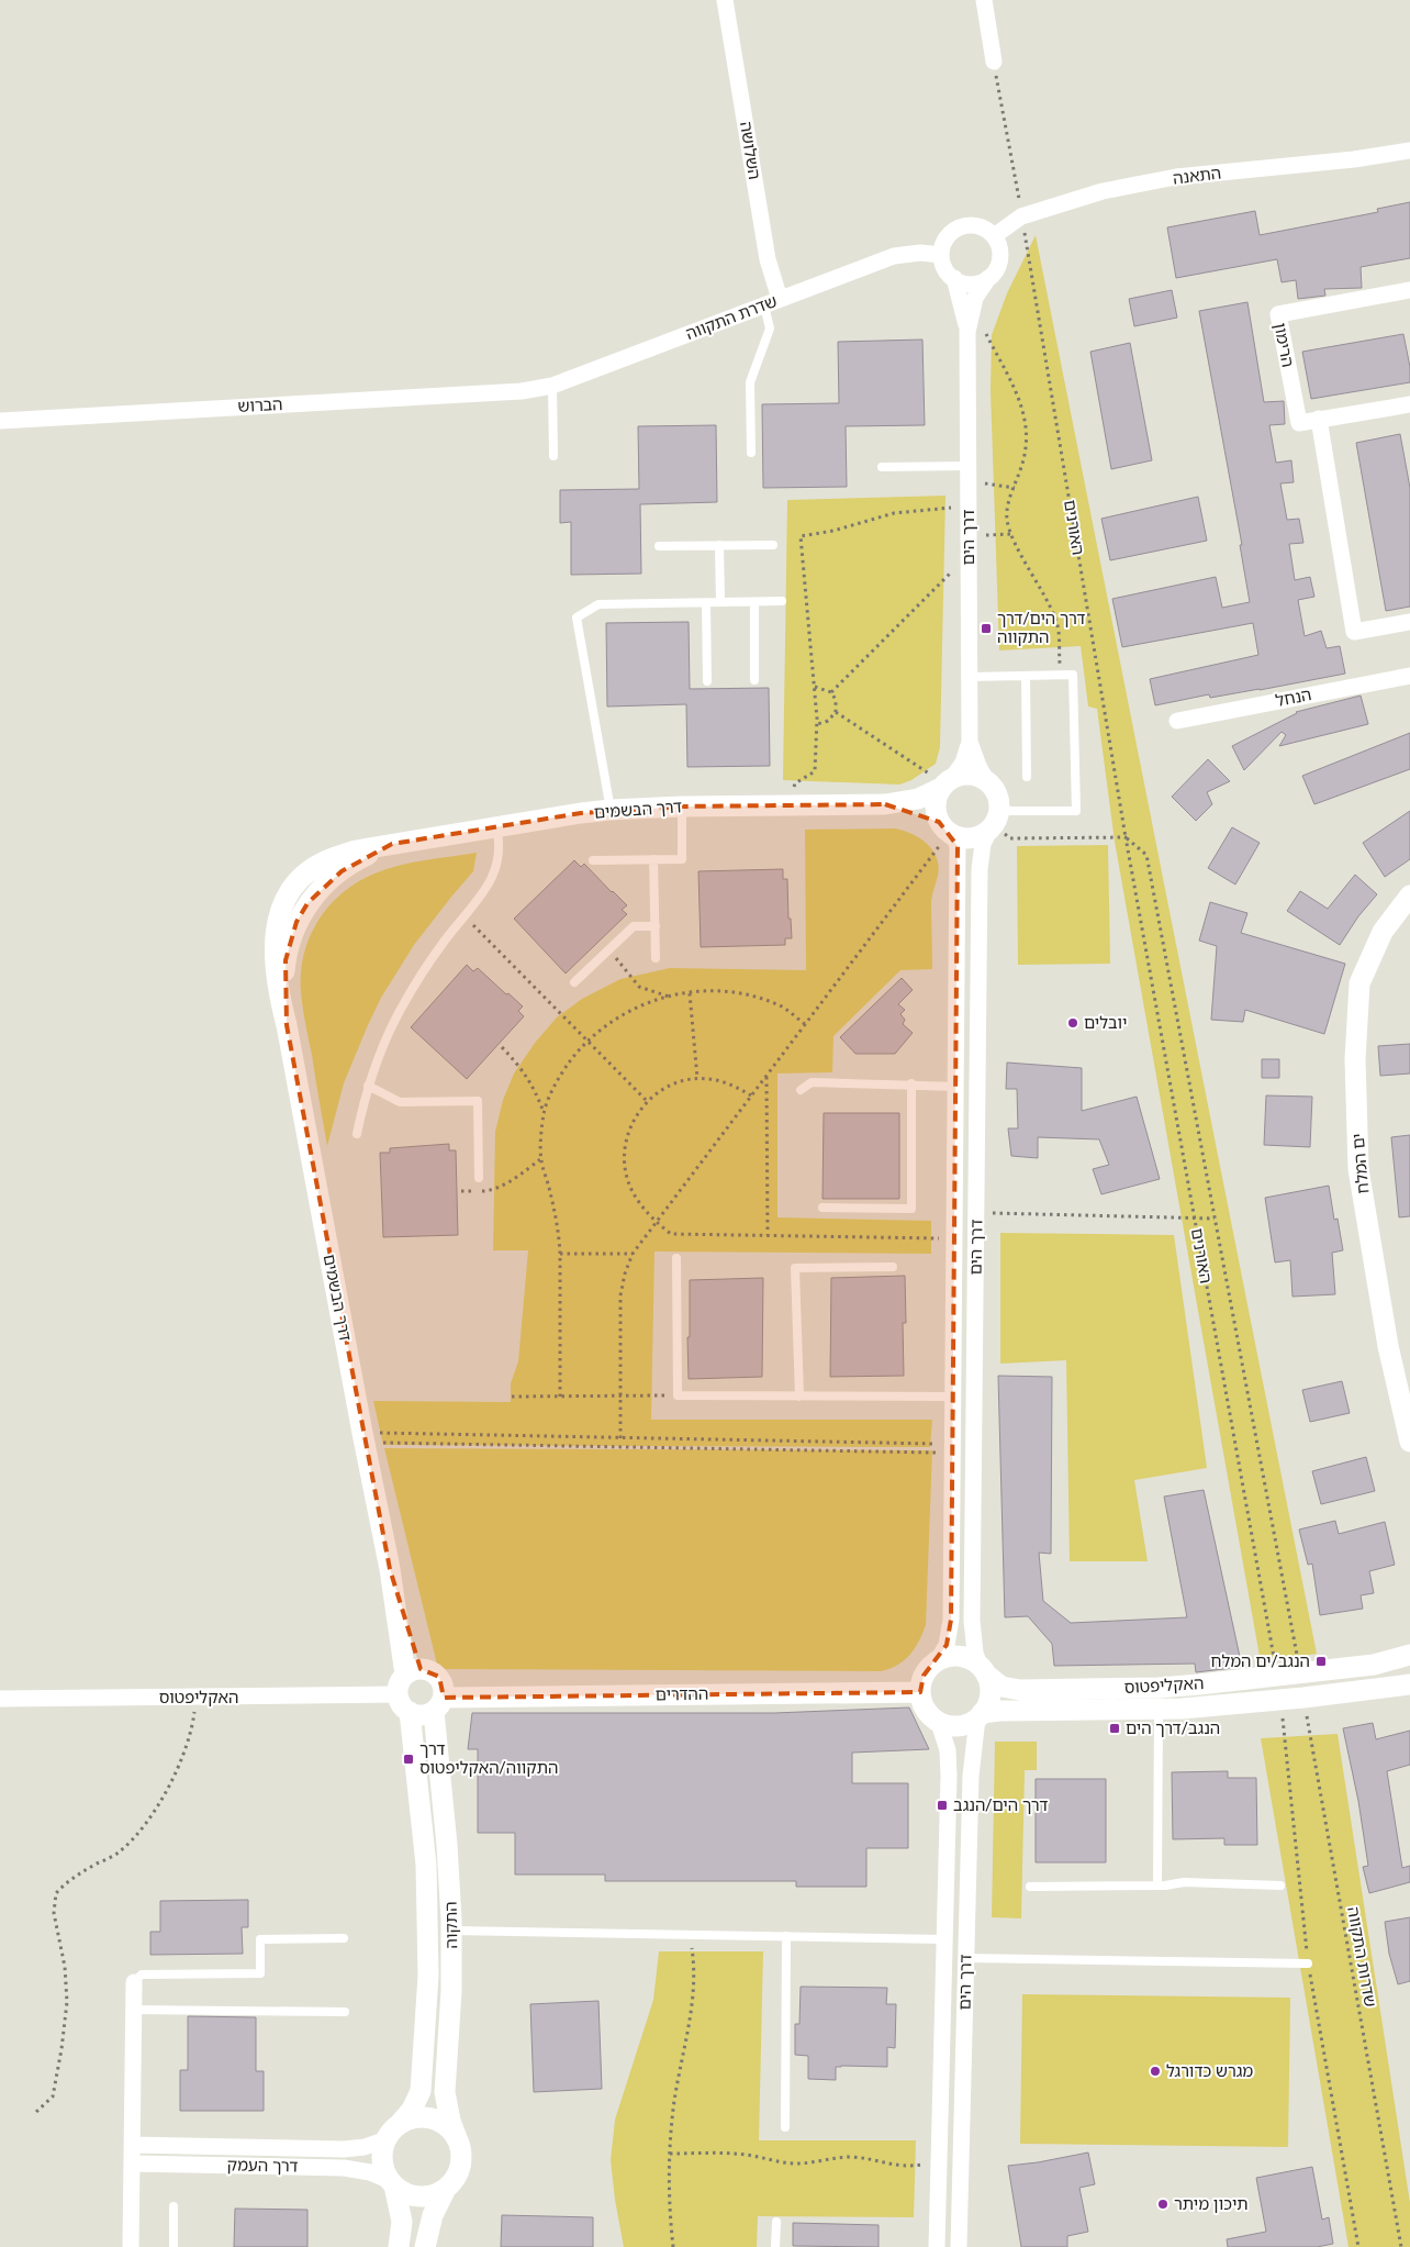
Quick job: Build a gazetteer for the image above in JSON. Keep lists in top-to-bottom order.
{
  "streets": {
    "street": [
      "השלושה",
      "התאנה",
      "שדרת התקווה",
      "הרימון",
      "הברוש",
      "דרך הים",
      "הנחל",
      "דרך הבשמים",
      "ים המלח",
      "האקליפטוס",
      "ההדרים",
      "התקוה",
      "דרך העמק"
    ],
    "path": ["האורנים", "שדרות התקווה"]
  },
  "crossings": [
    ["השלושה", "שדרת התקווה"],
    ["התאנה", "שדרת התקווה"],
    ["התאנה", "האורנים"],
    ["התאנה", "דרך הים"],
    ["שדרת התקווה", "הברוש"],
    ["שדרת התקווה", "דרך הים"],
    ["האורנים", "האקליפטוס"],
    ["דרך הים", "דרך הבשמים"],
    ["דרך הים", "האקליפטוס"],
    ["דרך הים", "ההדרים"],
    ["דרך הבשמים", "האקליפטוס"],
    ["דרך הבשמים", "ההדרים"],
    ["דרך הבשמים", "התקוה"],
    ["האקליפטוס", "ההדרים"],
    ["האקליפטוס", "התקוה"],
    ["האקליפטוס", "שדרות התקווה"],
    ["ההדרים", "התקוה"],
    ["התקוה", "דרך העמק"]
  ],
  "places": {
    "transit": [
      "דרך הים/דרך התקווה",
      "הנגב/ים המלח",
      "הנגב/דרך הים",
      "דרך התקווה/האקליפטוס",
      "דרך הים/הנגב"
    ],
    "other": ["יובלים", "מגרש כדורגל", "תיכון מיתר"]
  }
}
